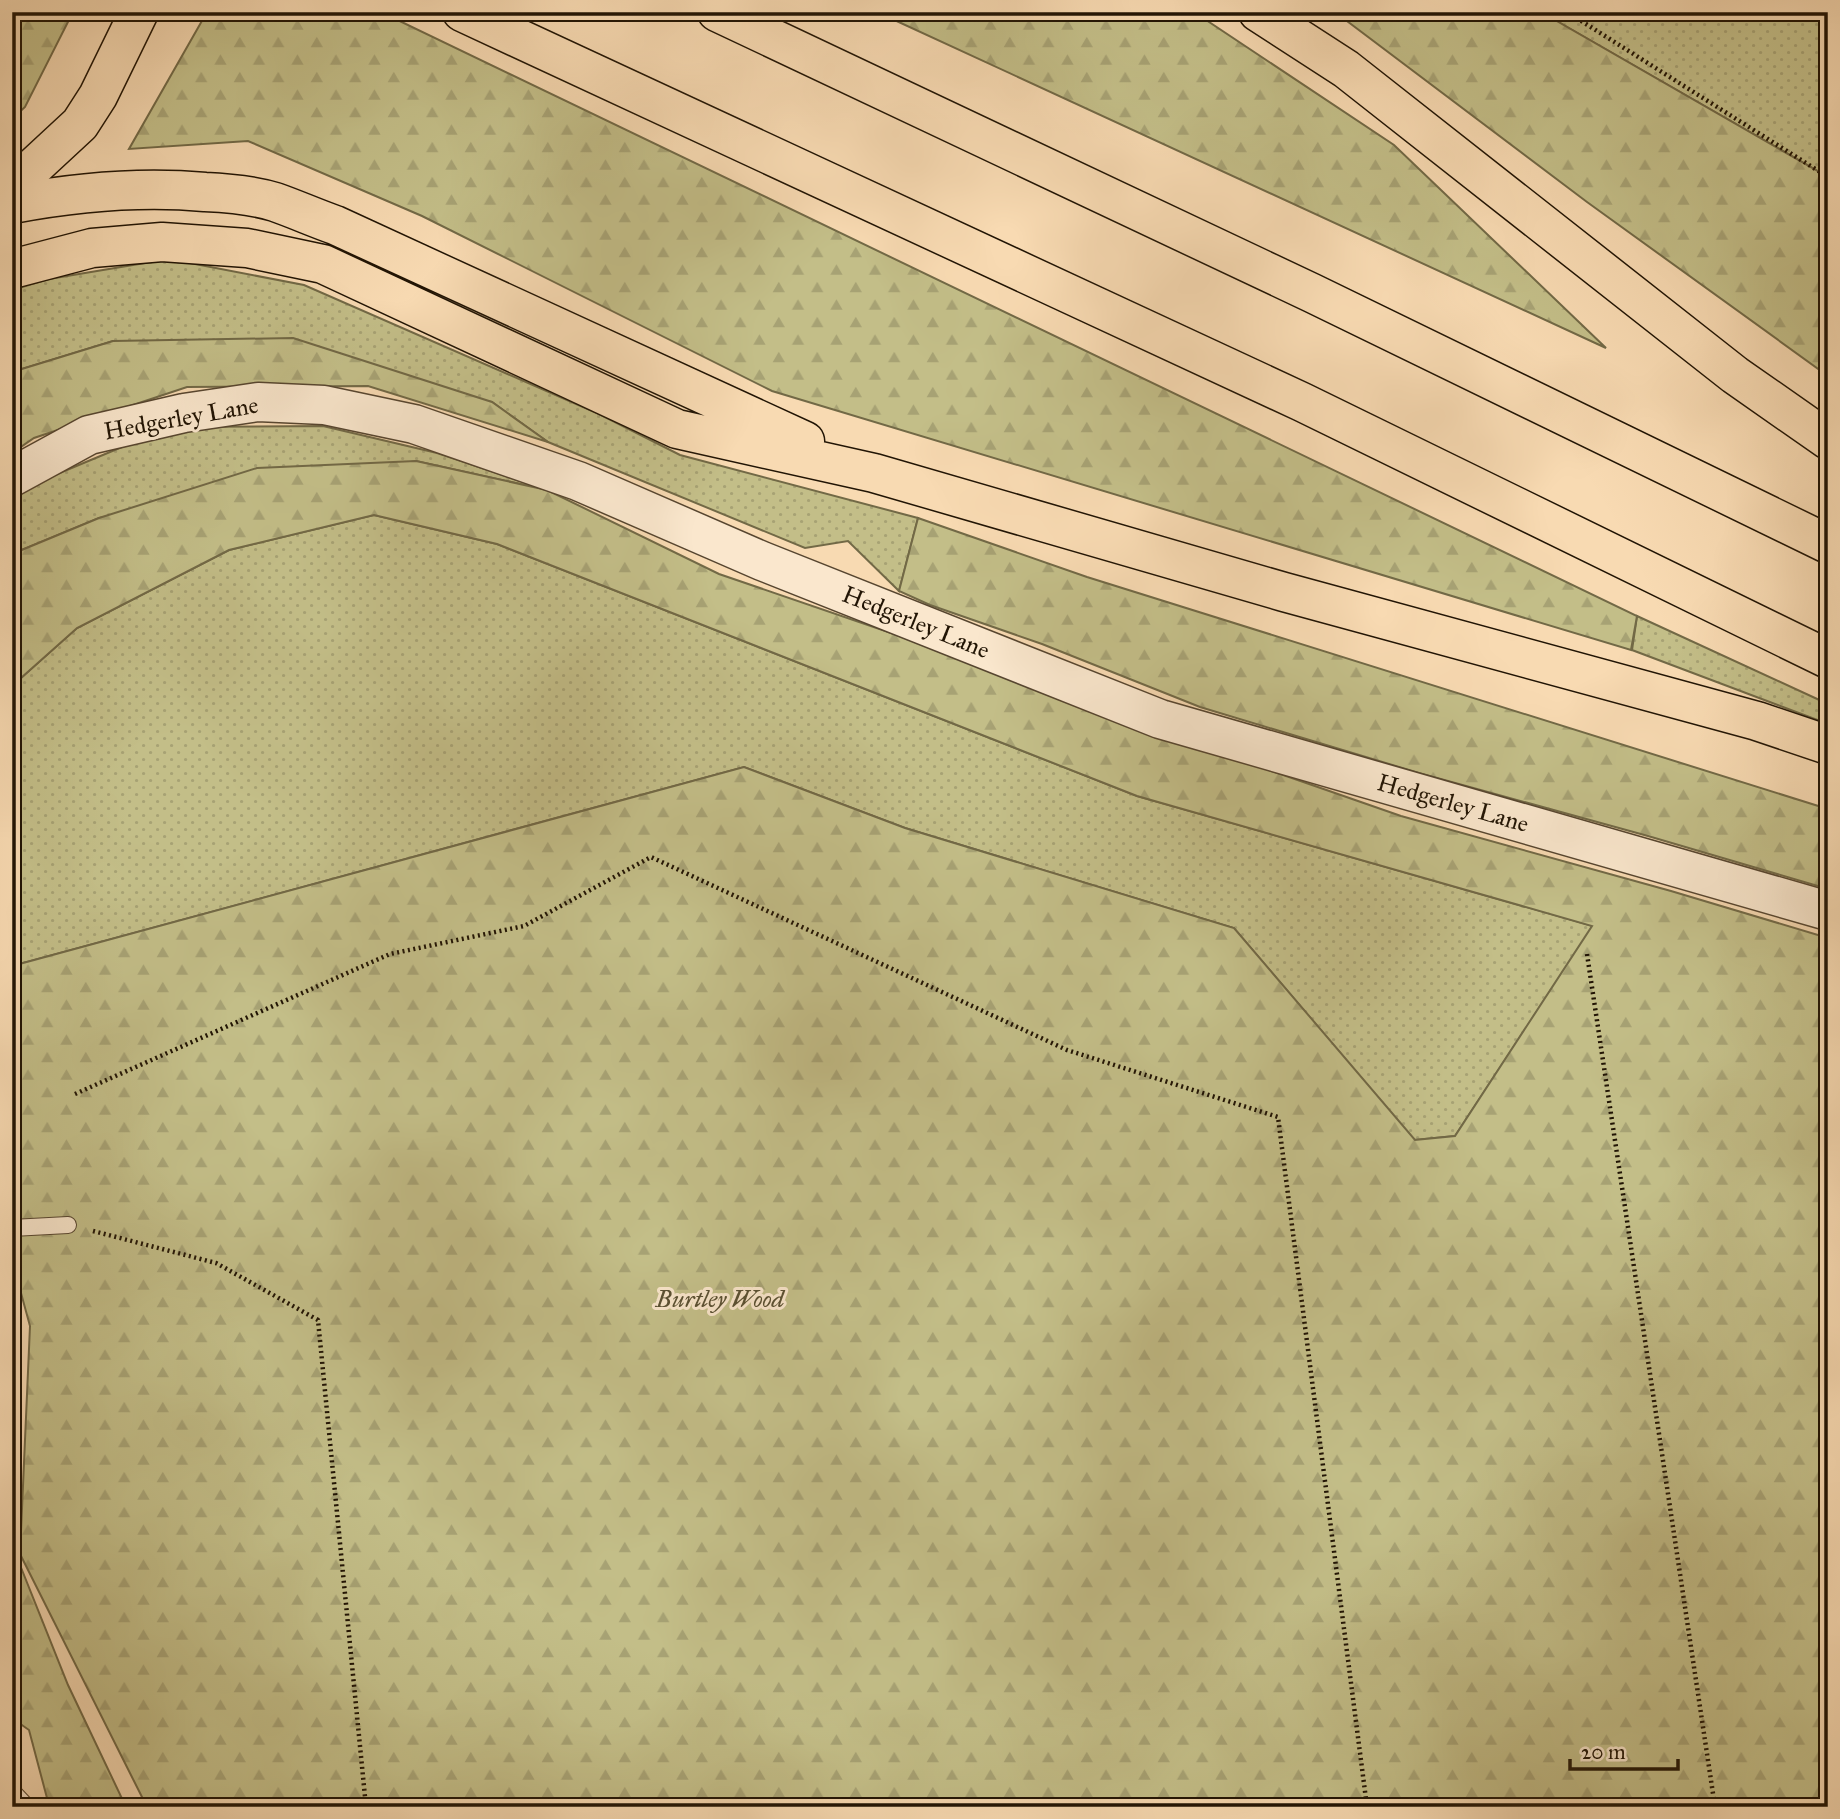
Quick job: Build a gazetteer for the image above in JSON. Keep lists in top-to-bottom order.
{
  "streets": {
    "street": ["Hedgerley Lane"]
  },
  "parks": ["Burtley Wood"],
  "scale_bar": "20 m"
}
